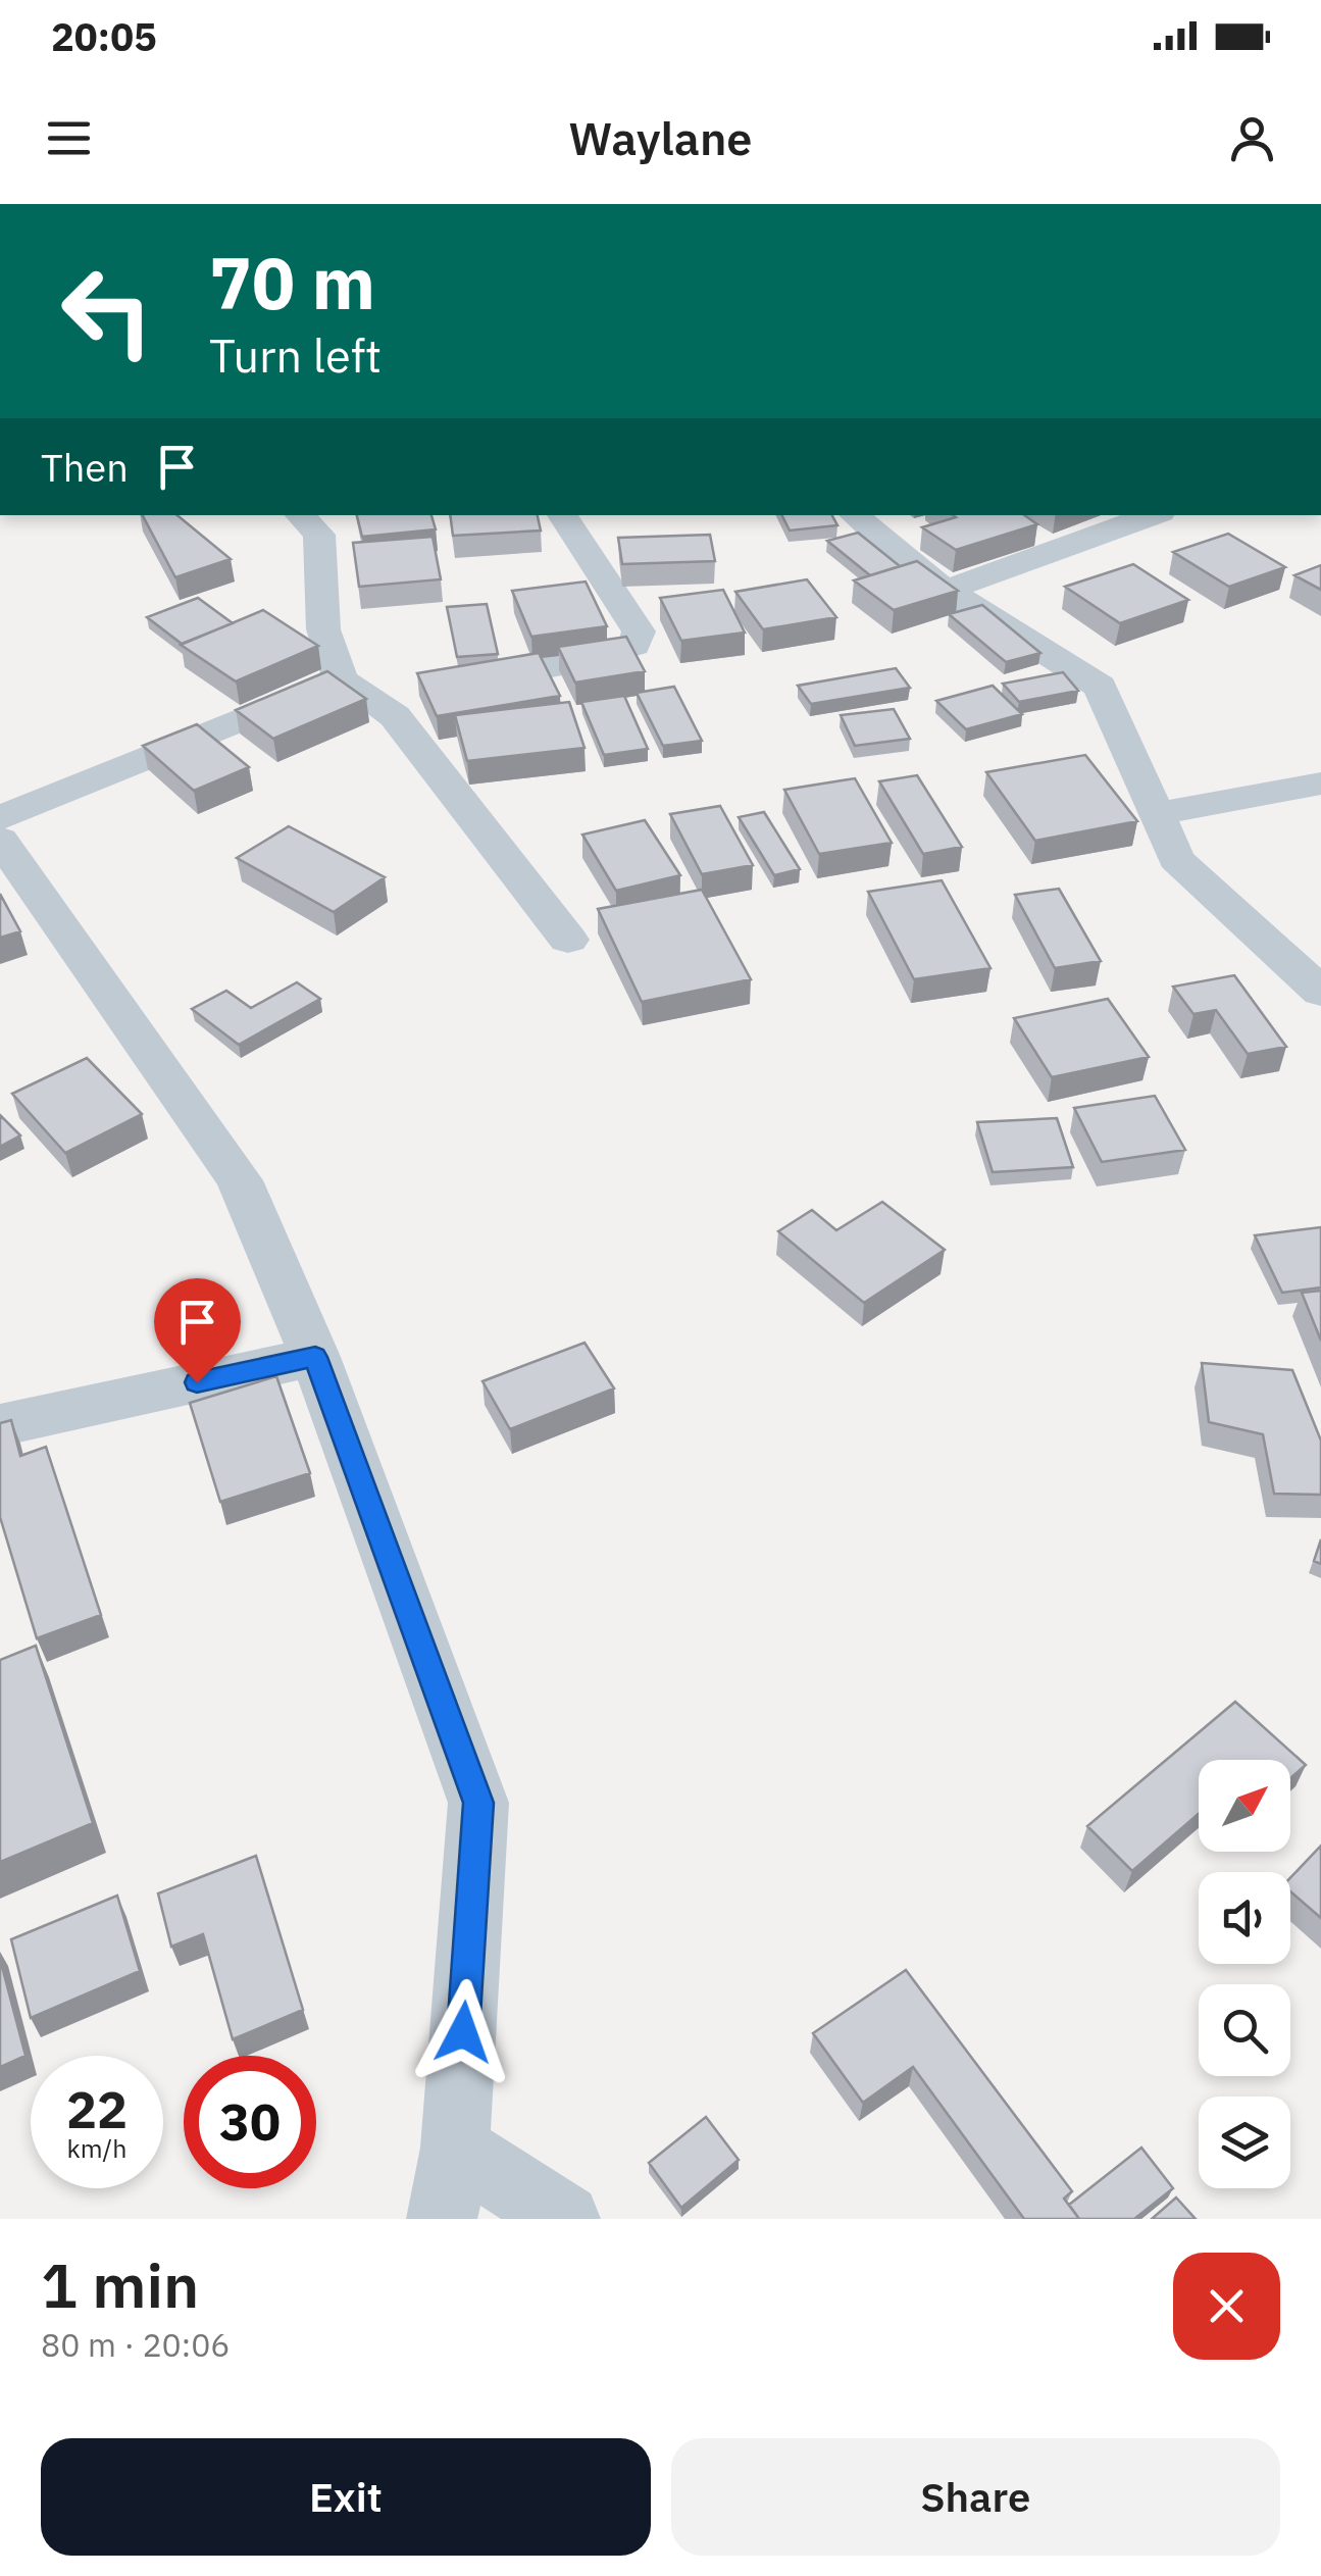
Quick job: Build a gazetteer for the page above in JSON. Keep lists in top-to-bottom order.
{
  "north": "top right",
  "page": {
    "status": "20:05",
    "header": "Waylane",
    "turn": ["70 m", "Turn left"],
    "then": "Then",
    "speed": "22 km/h",
    "limit": "30",
    "heading": ["1 min", "80 m · 20:06"],
    "buttons": ["Exit", "Share"]
  }
}
